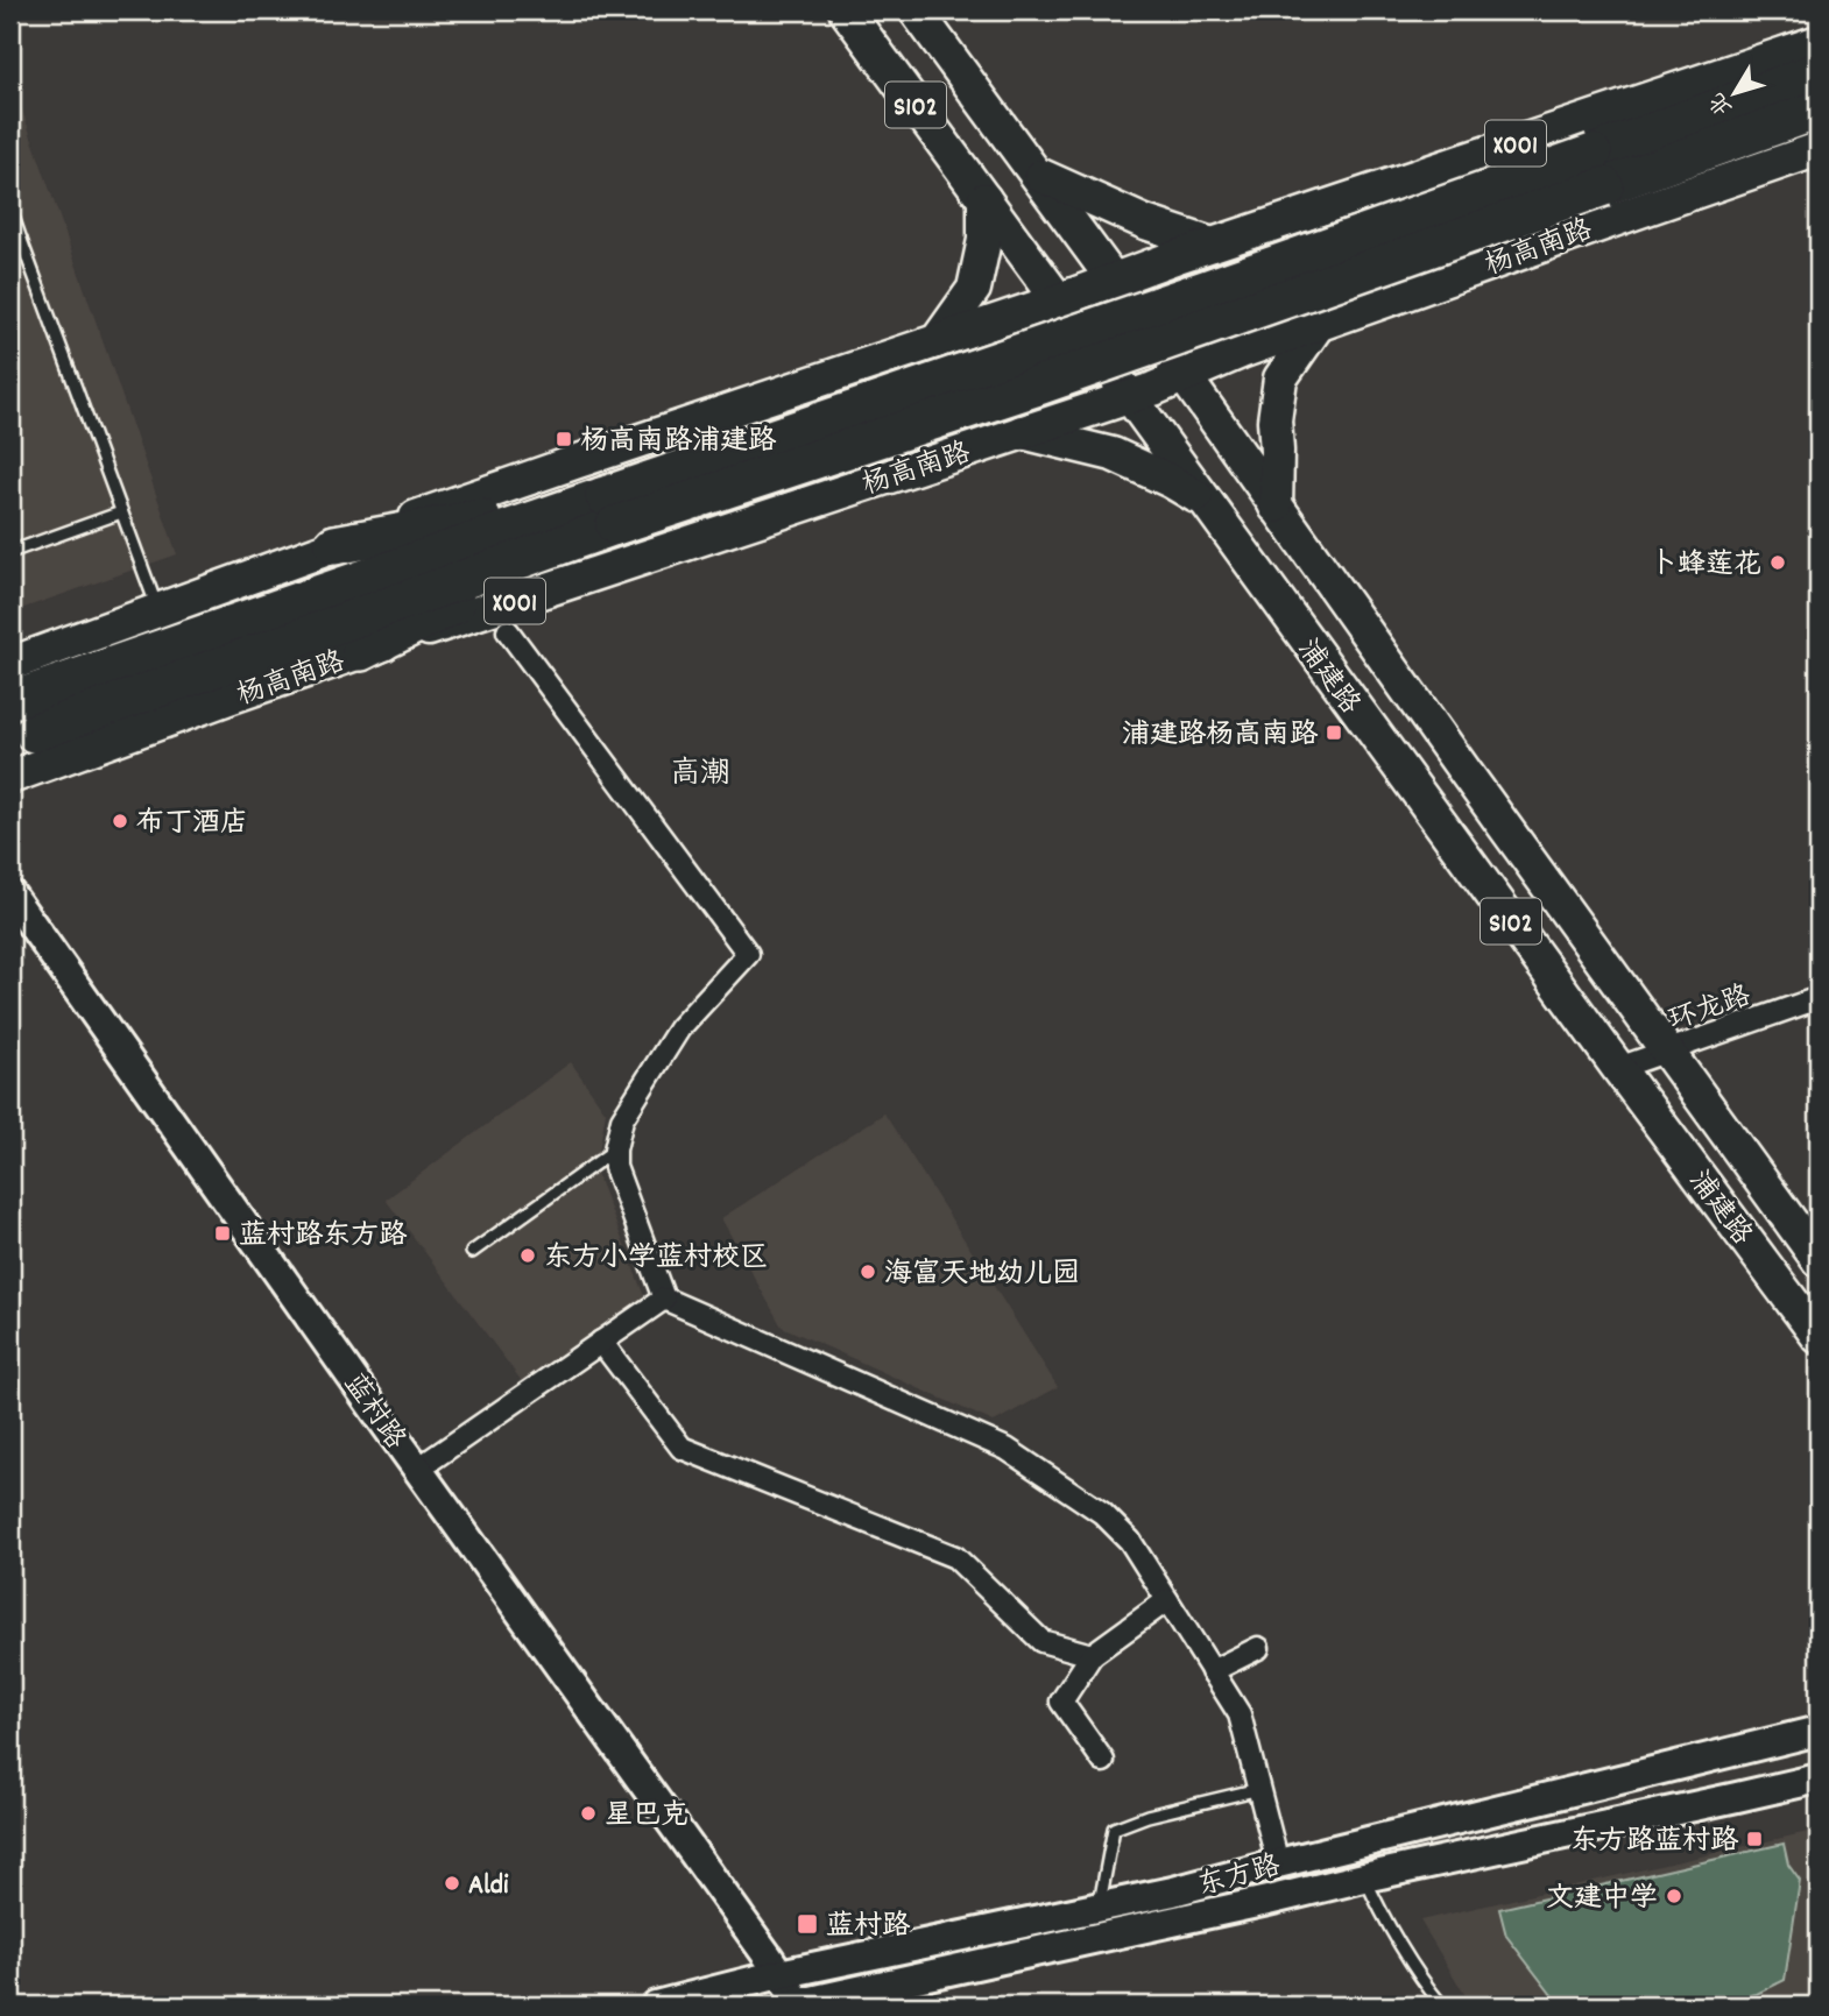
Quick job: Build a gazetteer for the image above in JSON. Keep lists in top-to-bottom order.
{
  "streets": {
    "highway": ["X001", "杨高南路"],
    "main road": [
      "S102",
      "浦建路",
      "蓝村路",
      "东方路"
    ],
    "street": ["环龙路"]
  },
  "crossings": [
    ["杨高南路", "浦建路"],
    ["浦建路", "环龙路"],
    ["蓝村路", "东方路"]
  ],
  "districts": ["高潮"],
  "places": {
    "transit": [
      "杨高南路浦建路",
      "浦建路杨高南路",
      "蓝村路东方路",
      "东方路蓝村路",
      "蓝村路"
    ],
    "other": [
      "卜蜂莲花",
      "布丁酒店",
      "东方小学蓝村校区",
      "海富天地幼儿园",
      "星巴克",
      "Aldi",
      "文建中学"
    ]
  },
  "north": "bottom left"
}
